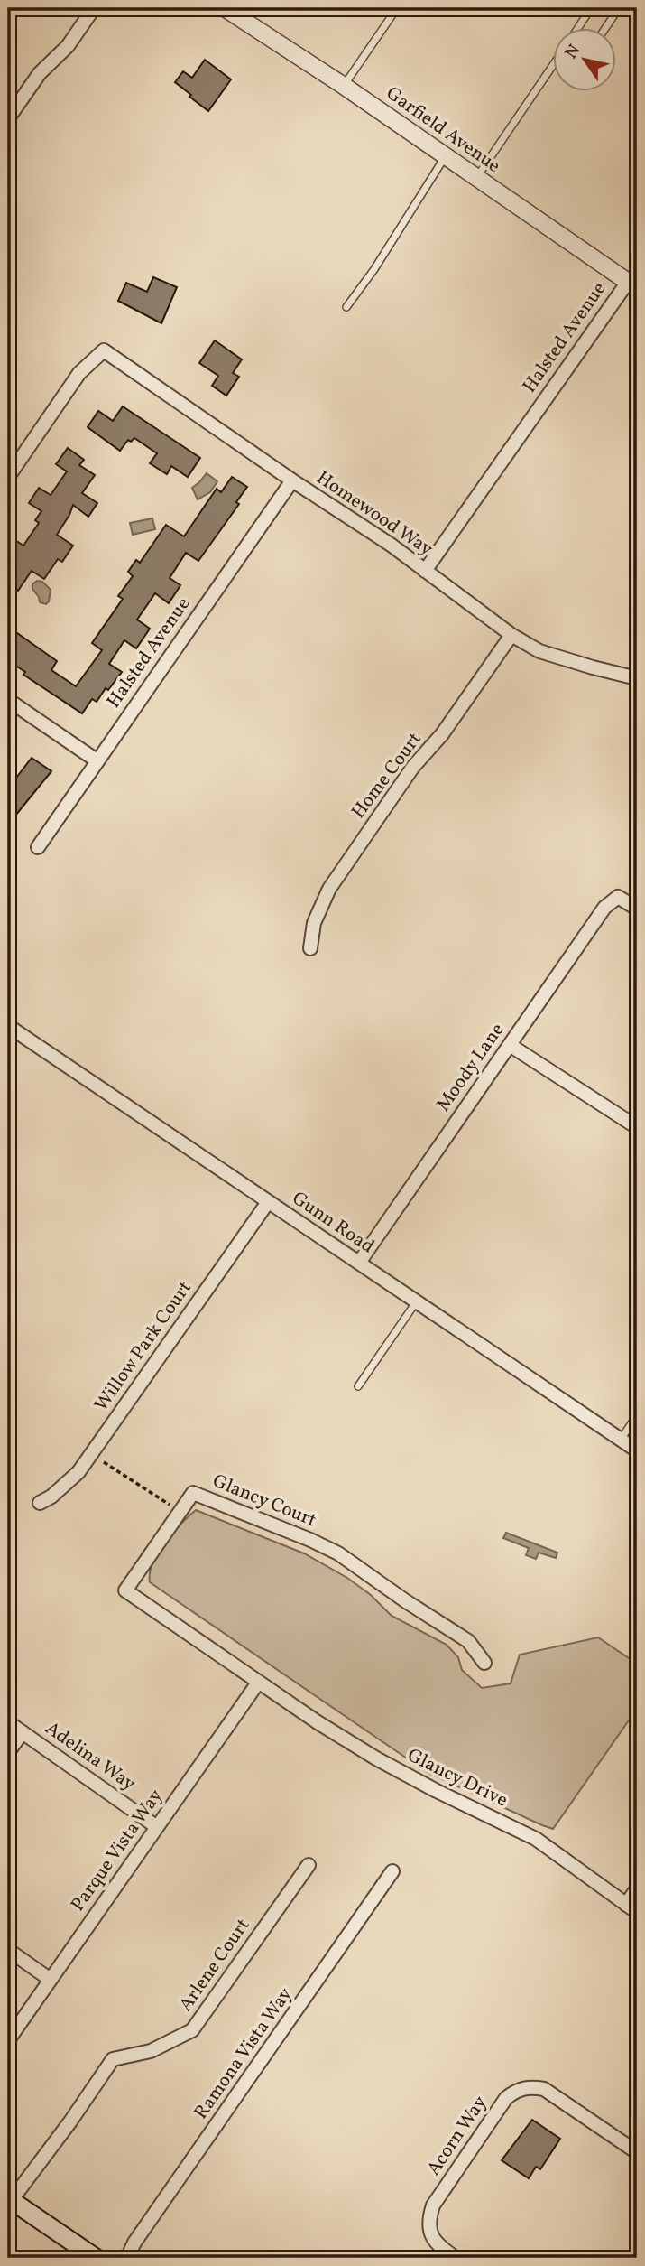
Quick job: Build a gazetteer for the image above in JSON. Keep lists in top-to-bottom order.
{
  "streets": {
    "street": [
      "Garfield Avenue",
      "Halsted Avenue",
      "Homewood Way",
      "Home Court",
      "Moody Lane",
      "Gunn Road",
      "Willow Park Court",
      "Glancy Court",
      "Adelina Way",
      "Glancy Drive",
      "Parque Vista Way",
      "Arlene Court",
      "Ramona Vista Way",
      "Acorn Way"
    ]
  },
  "crossings": [
    ["Garfield Avenue", "Halsted Avenue"],
    ["Halsted Avenue", "Homewood Way"],
    ["Homewood Way", "Home Court"],
    ["Moody Lane", "Gunn Road"],
    ["Gunn Road", "Willow Park Court"],
    ["Glancy Court", "Glancy Drive"],
    ["Glancy Court", "Parque Vista Way"],
    ["Adelina Way", "Parque Vista Way"],
    ["Glancy Drive", "Parque Vista Way"]
  ],
  "north": "top left"
}
